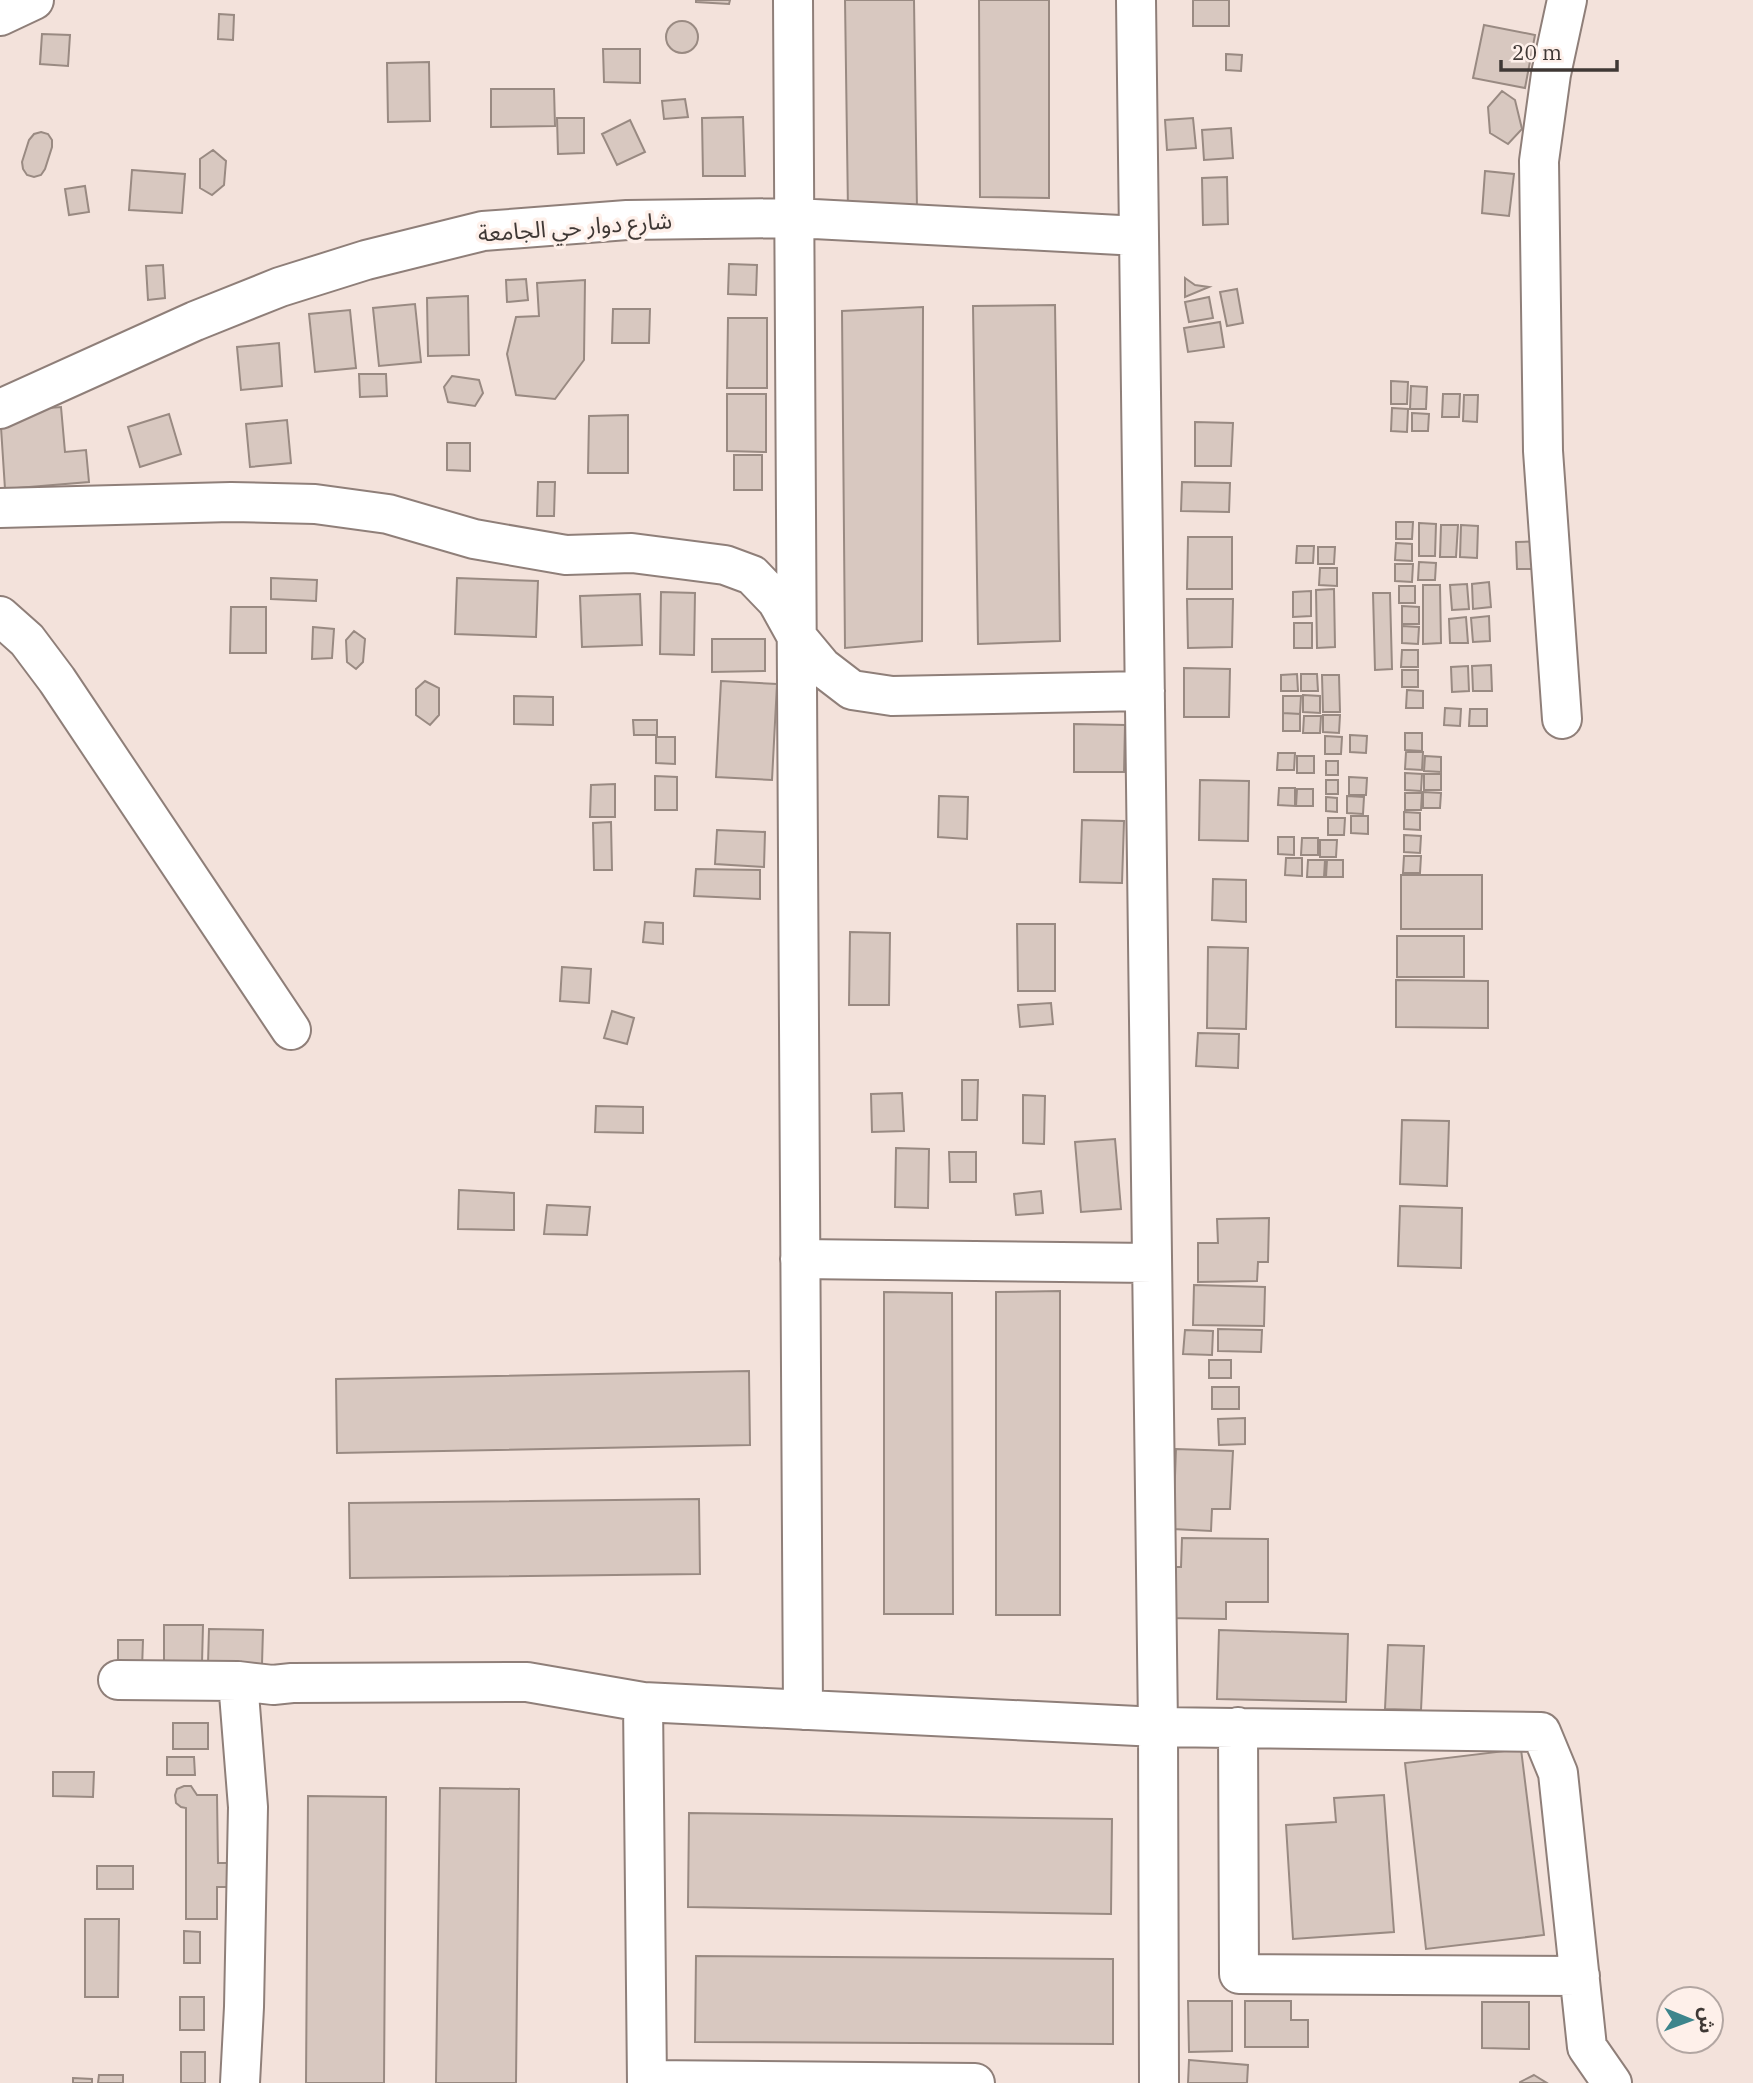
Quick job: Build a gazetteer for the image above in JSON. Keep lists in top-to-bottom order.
{
  "streets": {
    "street": ["شارع دوار حي الجامعة"]
  },
  "scale_bar": "20 m",
  "north": "right"
}
